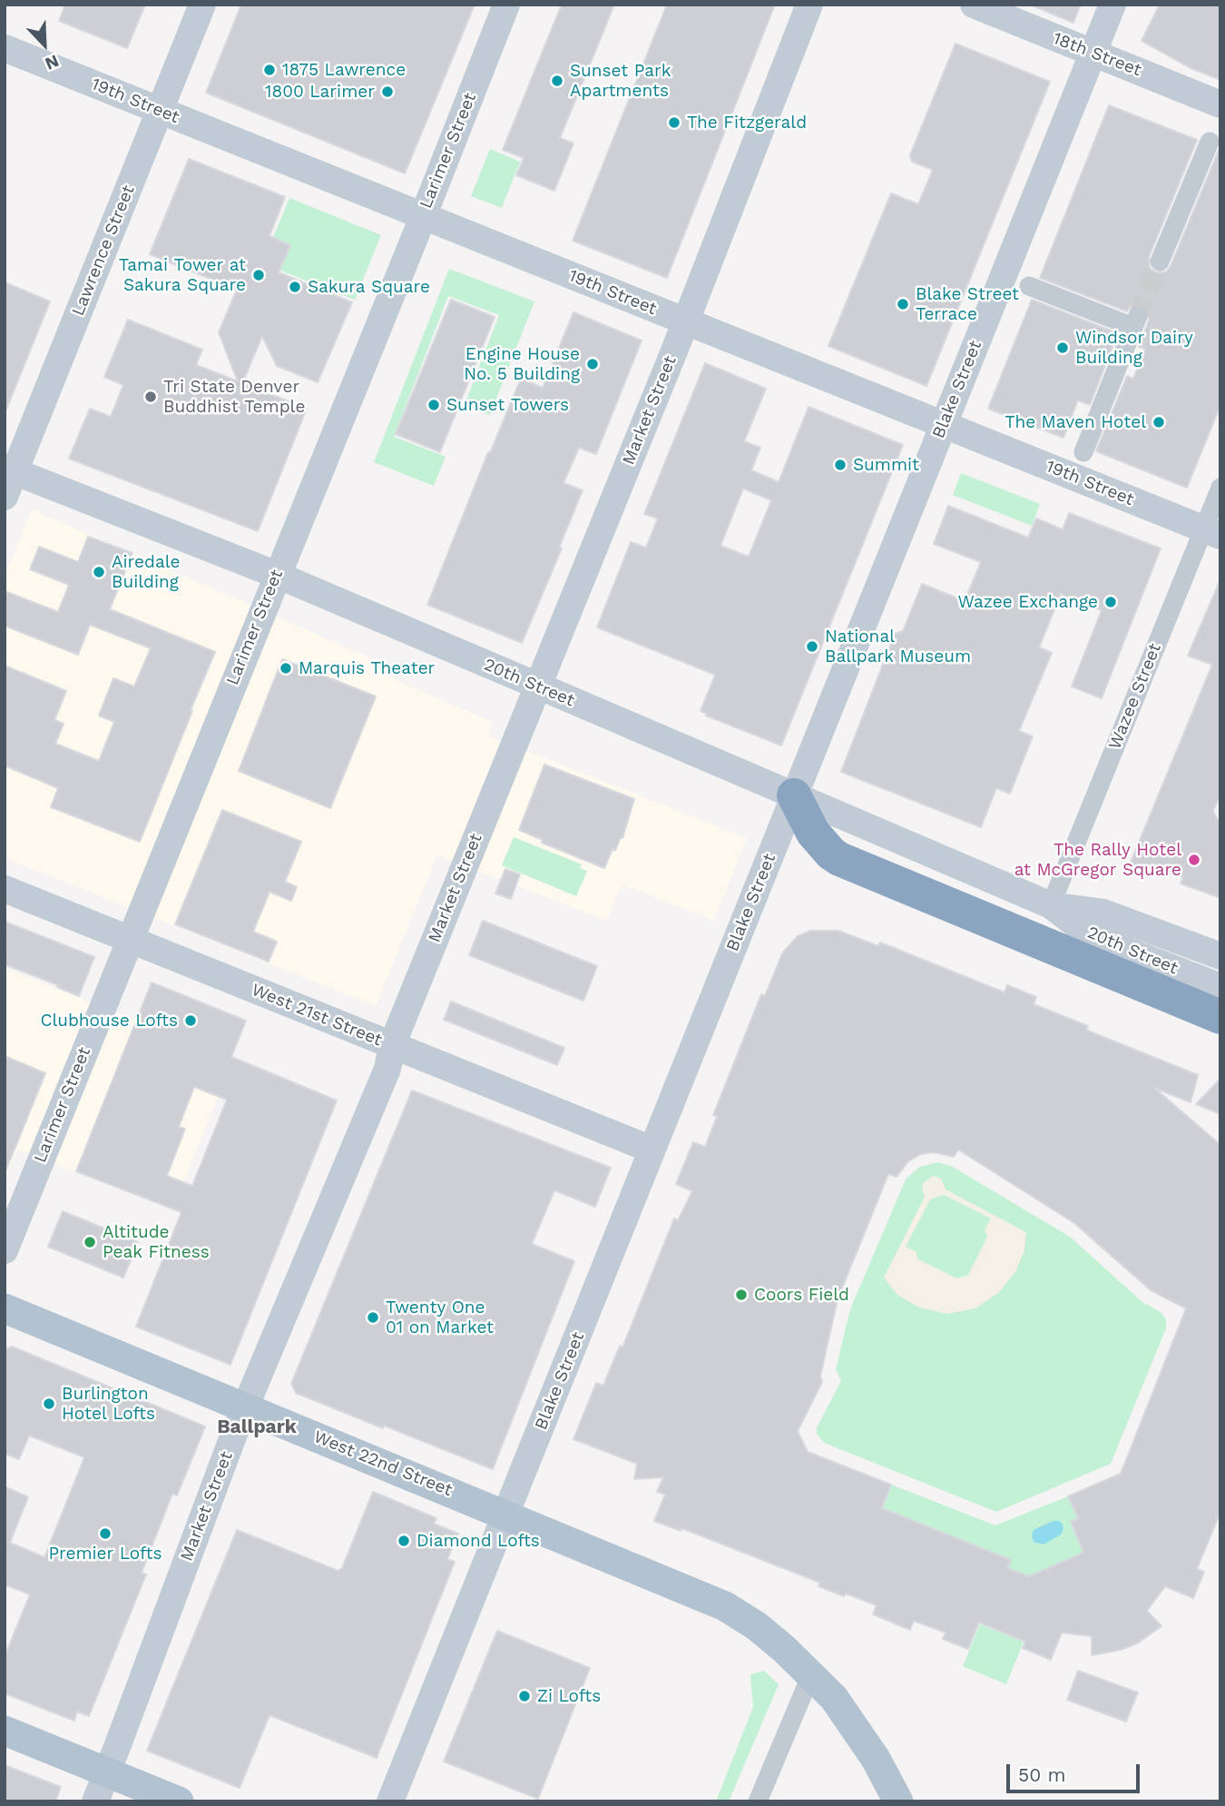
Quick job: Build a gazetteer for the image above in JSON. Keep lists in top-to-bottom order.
{
  "streets": {
    "main road": [
      "18th Street",
      "19th Street",
      "Larimer Street",
      "Lawrence Street",
      "Blake Street",
      "Market Street",
      "20th Street",
      "West 21st Street",
      "West 22nd Street"
    ],
    "street": ["Wazee Street"]
  },
  "crossings": [
    ["18th Street", "Blake Street"],
    ["19th Street", "Larimer Street"],
    ["19th Street", "Lawrence Street"],
    ["19th Street", "Blake Street"],
    ["19th Street", "Market Street"],
    ["19th Street", "Wazee Street"],
    ["Larimer Street", "20th Street"],
    ["Larimer Street", "West 21st Street"],
    ["Lawrence Street", "20th Street"],
    ["Blake Street", "20th Street"],
    ["Blake Street", "West 21st Street"],
    ["Blake Street", "West 22nd Street"],
    ["Market Street", "20th Street"],
    ["Market Street", "West 21st Street"],
    ["Market Street", "West 22nd Street"],
    ["20th Street", "Wazee Street"]
  ],
  "districts": ["Ballpark"],
  "places": [
    "1875 Lawrence",
    "Sunset Park Apartments",
    "1800 Larimer",
    "The Fitzgerald",
    "Tamai Tower at Sakura Square",
    "Sakura Square",
    "Blake Street Terrace",
    "Windsor Dairy Building",
    "Engine House No. 5 Building",
    "Tri State Denver Buddhist Temple",
    "Sunset Towers",
    "The Maven Hotel",
    "Summit",
    "Airedale Building",
    "Wazee Exchange",
    "National Ballpark Museum",
    "Marquis Theater",
    "The Rally Hotel at McGregor Square",
    "Clubhouse Lofts",
    "Altitude Peak Fitness",
    "Coors Field",
    "Twenty One 01 on Market",
    "Burlington Hotel Lofts",
    "Premier Lofts",
    "Diamond Lofts",
    "Zi Lofts"
  ],
  "scale_bar": "50 m",
  "north": "bottom right"
}
